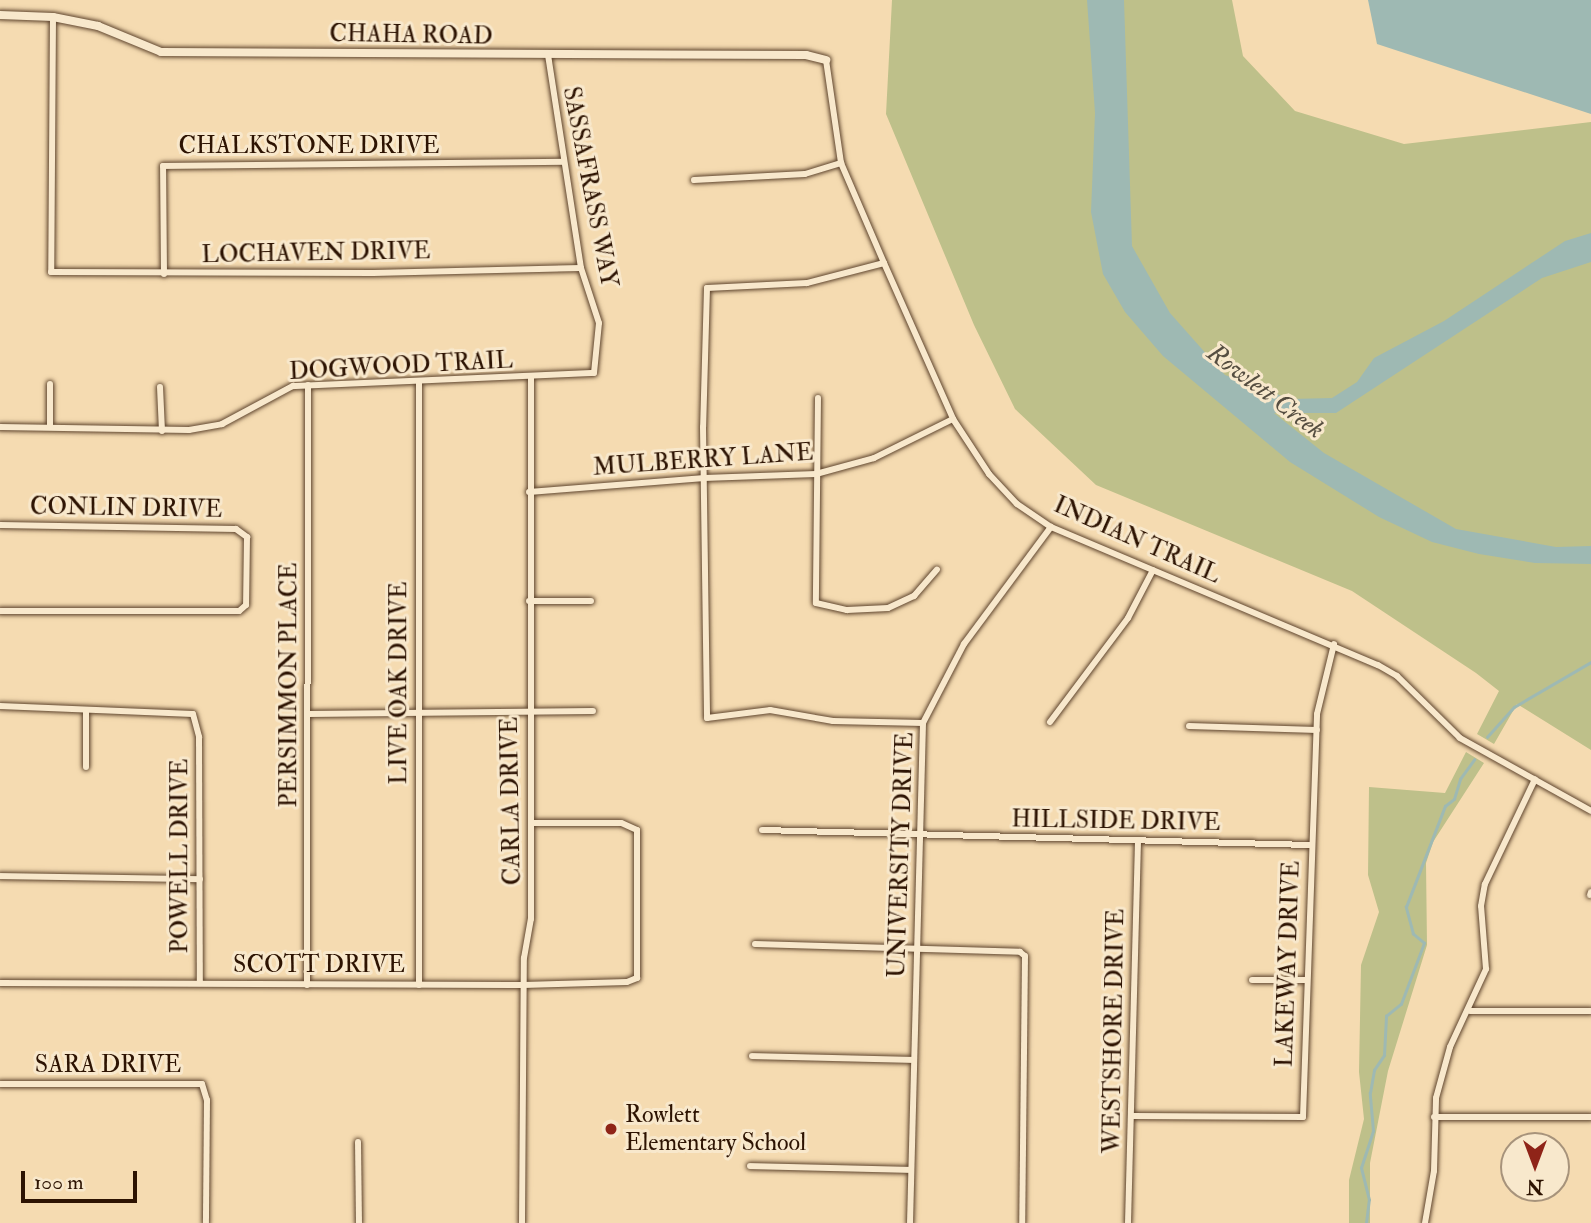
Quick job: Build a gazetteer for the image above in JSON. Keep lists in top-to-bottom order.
{
  "streets": {
    "street": [
      "CHAHA ROAD",
      "CHALKSTONE DRIVE",
      "SASSAFRASS WAY",
      "LOCHAVEN DRIVE",
      "DOGWOOD TRAIL",
      "MULBERRY LANE",
      "CONLIN DRIVE",
      "INDIAN TRAIL",
      "LIVE OAK DRIVE",
      "PERSIMMON PLACE",
      "CARLA DRIVE",
      "HILLSIDE DRIVE",
      "UNIVERSITY DRIVE",
      "POWELL DRIVE",
      "LAKEWAY DRIVE",
      "SCOTT DRIVE",
      "WESTSHORE DRIVE",
      "SARA DRIVE"
    ]
  },
  "crossings": [
    ["CHAHA ROAD", "SASSAFRASS WAY"],
    ["CHAHA ROAD", "LOCHAVEN DRIVE"],
    ["CHAHA ROAD", "INDIAN TRAIL"],
    ["CHALKSTONE DRIVE", "SASSAFRASS WAY"],
    ["CHALKSTONE DRIVE", "LOCHAVEN DRIVE"],
    ["SASSAFRASS WAY", "LOCHAVEN DRIVE"],
    ["SASSAFRASS WAY", "DOGWOOD TRAIL"],
    ["DOGWOOD TRAIL", "LIVE OAK DRIVE"],
    ["DOGWOOD TRAIL", "PERSIMMON PLACE"],
    ["DOGWOOD TRAIL", "CARLA DRIVE"],
    ["MULBERRY LANE", "INDIAN TRAIL"],
    ["MULBERRY LANE", "CARLA DRIVE"],
    ["INDIAN TRAIL", "UNIVERSITY DRIVE"],
    ["INDIAN TRAIL", "LAKEWAY DRIVE"],
    ["LIVE OAK DRIVE", "SCOTT DRIVE"],
    ["PERSIMMON PLACE", "SCOTT DRIVE"],
    ["CARLA DRIVE", "SCOTT DRIVE"],
    ["HILLSIDE DRIVE", "UNIVERSITY DRIVE"],
    ["HILLSIDE DRIVE", "LAKEWAY DRIVE"],
    ["HILLSIDE DRIVE", "WESTSHORE DRIVE"],
    ["POWELL DRIVE", "SCOTT DRIVE"],
    ["LAKEWAY DRIVE", "WESTSHORE DRIVE"]
  ],
  "water": ["Rowlett Creek"],
  "places": ["Rowlett Elementary School"],
  "scale_bar": "100 m",
  "north": "bottom"
}
